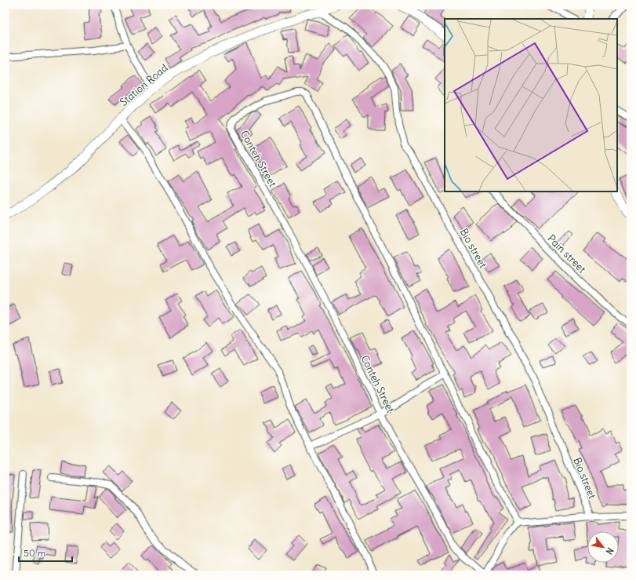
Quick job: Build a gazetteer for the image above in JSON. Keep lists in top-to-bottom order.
{
  "streets": {
    "main road": ["Station Road"],
    "street": ["Conteh Street", "Bio street", "Pain street"]
  },
  "crossings": [
    ["Station Road", "Bio street"]
  ],
  "scale_bar": "50 m",
  "north": "bottom right"
}
